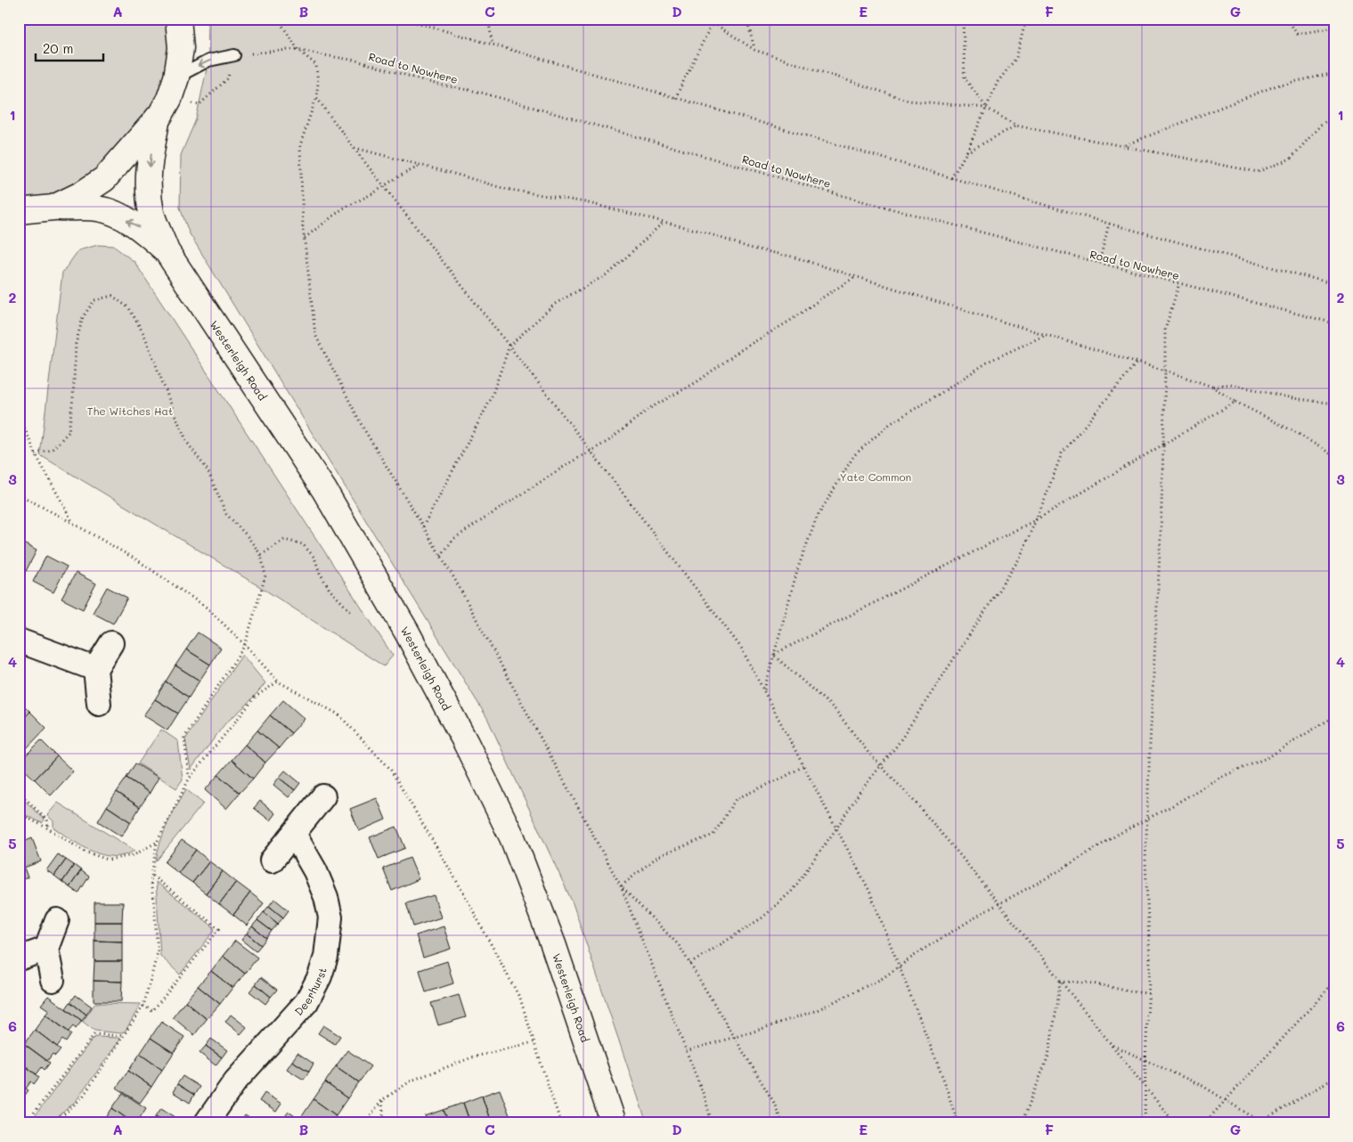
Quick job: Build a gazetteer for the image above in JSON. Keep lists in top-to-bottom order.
{
  "streets": {
    "street": ["Westerleigh Road", "Deerhurst"],
    "path": ["Road to Nowhere"]
  },
  "parks": ["The Witches Hat", "Yate Common"],
  "scale_bar": "20 m",
  "grid": {
    "columns": [
      "A",
      "B",
      "C",
      "D",
      "E",
      "F",
      "G"
    ],
    "rows": [
      "1",
      "2",
      "3",
      "4",
      "5",
      "6"
    ]
  }
}
